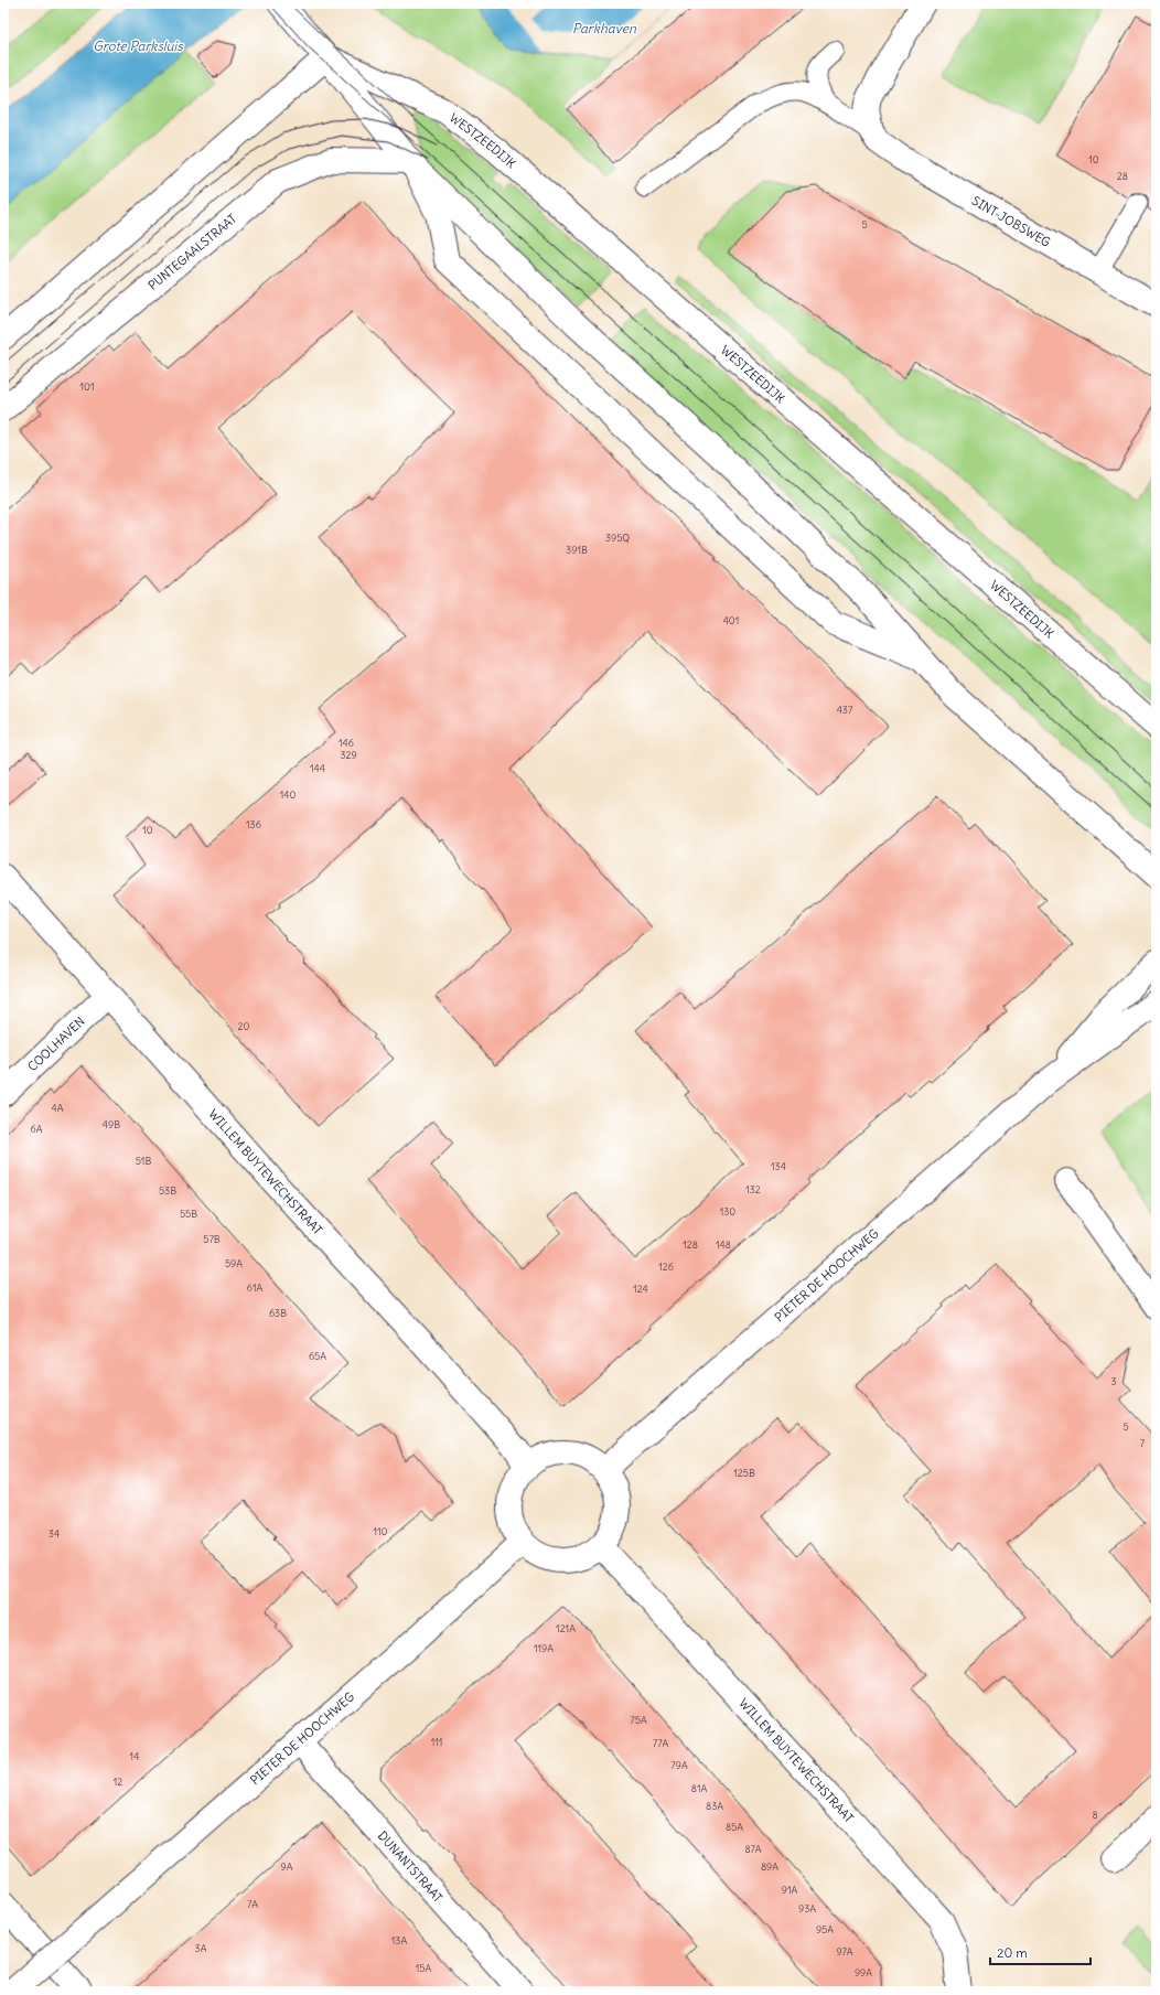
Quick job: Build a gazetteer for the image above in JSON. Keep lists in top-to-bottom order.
{
  "streets": {
    "street": [
      "WESTZEEDIJK",
      "SINT-JOBSWEG",
      "PUNTEGAALSTRAAT",
      "COOLHAVEN",
      "WILLEM BUYTEWECHSTRAAT",
      "PIETER DE HOOCHWEG",
      "DUNANTSTRAAT"
    ]
  },
  "crossings": [
    ["WESTZEEDIJK", "PUNTEGAALSTRAAT"],
    ["COOLHAVEN", "WILLEM BUYTEWECHSTRAAT"],
    ["WILLEM BUYTEWECHSTRAAT", "PIETER DE HOOCHWEG"],
    ["PIETER DE HOOCHWEG", "DUNANTSTRAAT"]
  ],
  "water": ["Parkhaven", "Grote Parksluis"],
  "house_numbers": [
    "10",
    "28",
    "5",
    "101",
    "395Q",
    "391B",
    "401",
    "437",
    "146",
    "329",
    "144",
    "140",
    "136",
    "10",
    "20",
    "4A",
    "49B",
    "6A",
    "51B",
    "134",
    "132",
    "53B",
    "130",
    "55B",
    "57B",
    "128",
    "148",
    "59A",
    "126",
    "61A",
    "124",
    "63B",
    "65A",
    "3",
    "5",
    "7",
    "125B",
    "110",
    "34",
    "121A",
    "119A",
    "75A",
    "111",
    "77A",
    "14",
    "79A",
    "12",
    "81A",
    "83A",
    "8",
    "85A",
    "87A",
    "9A",
    "89A",
    "91A",
    "7A",
    "93A",
    "95A",
    "13A",
    "3A",
    "97A",
    "15A",
    "99A"
  ],
  "scale_bar": "20 m"
}
